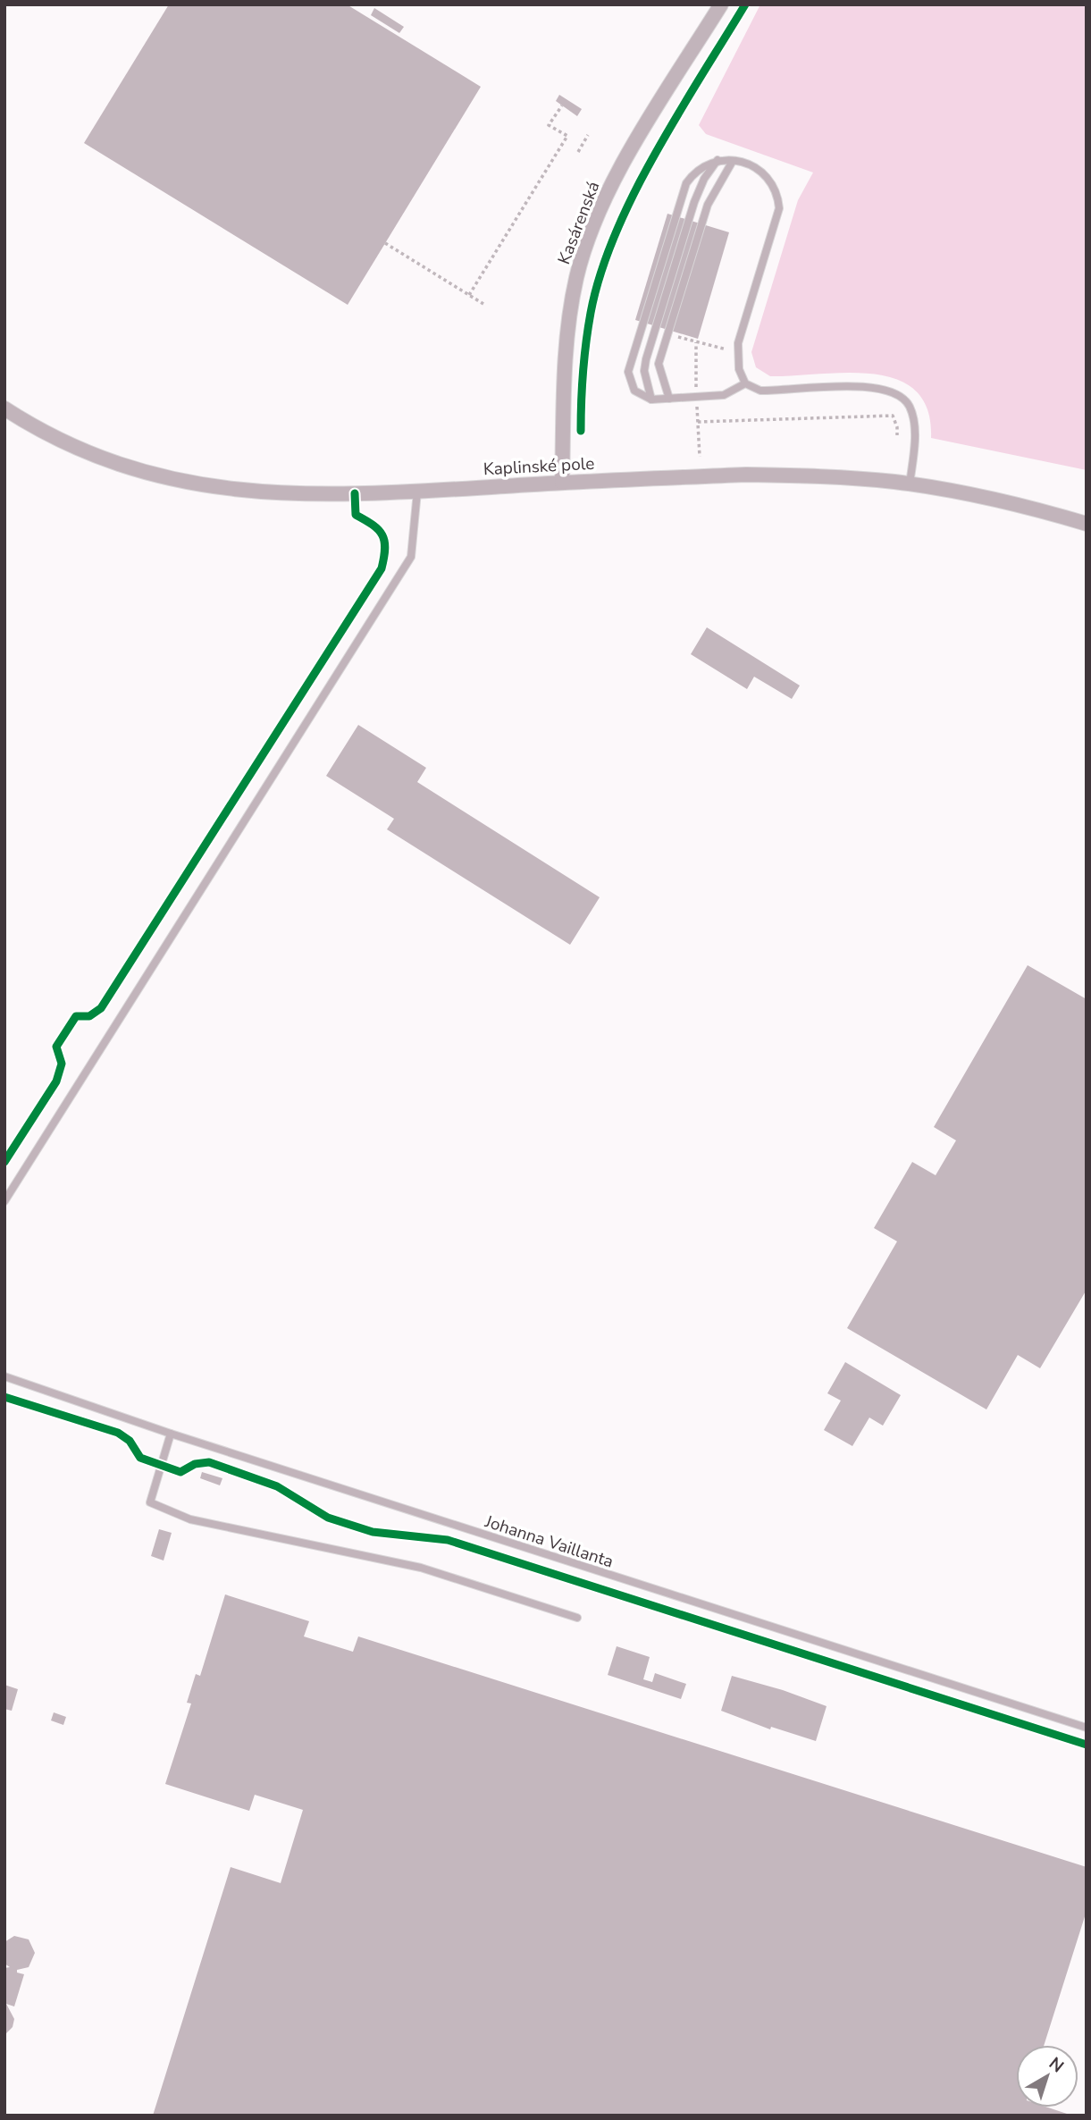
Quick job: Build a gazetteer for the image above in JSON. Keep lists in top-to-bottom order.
{
  "streets": {
    "street": ["Kasárenská", "Kaplinské pole"],
    "lane": ["Johanna Vaillanta"]
  },
  "crossings": [
    ["Kasárenská", "Kaplinské pole"]
  ],
  "north": "top right"
}
